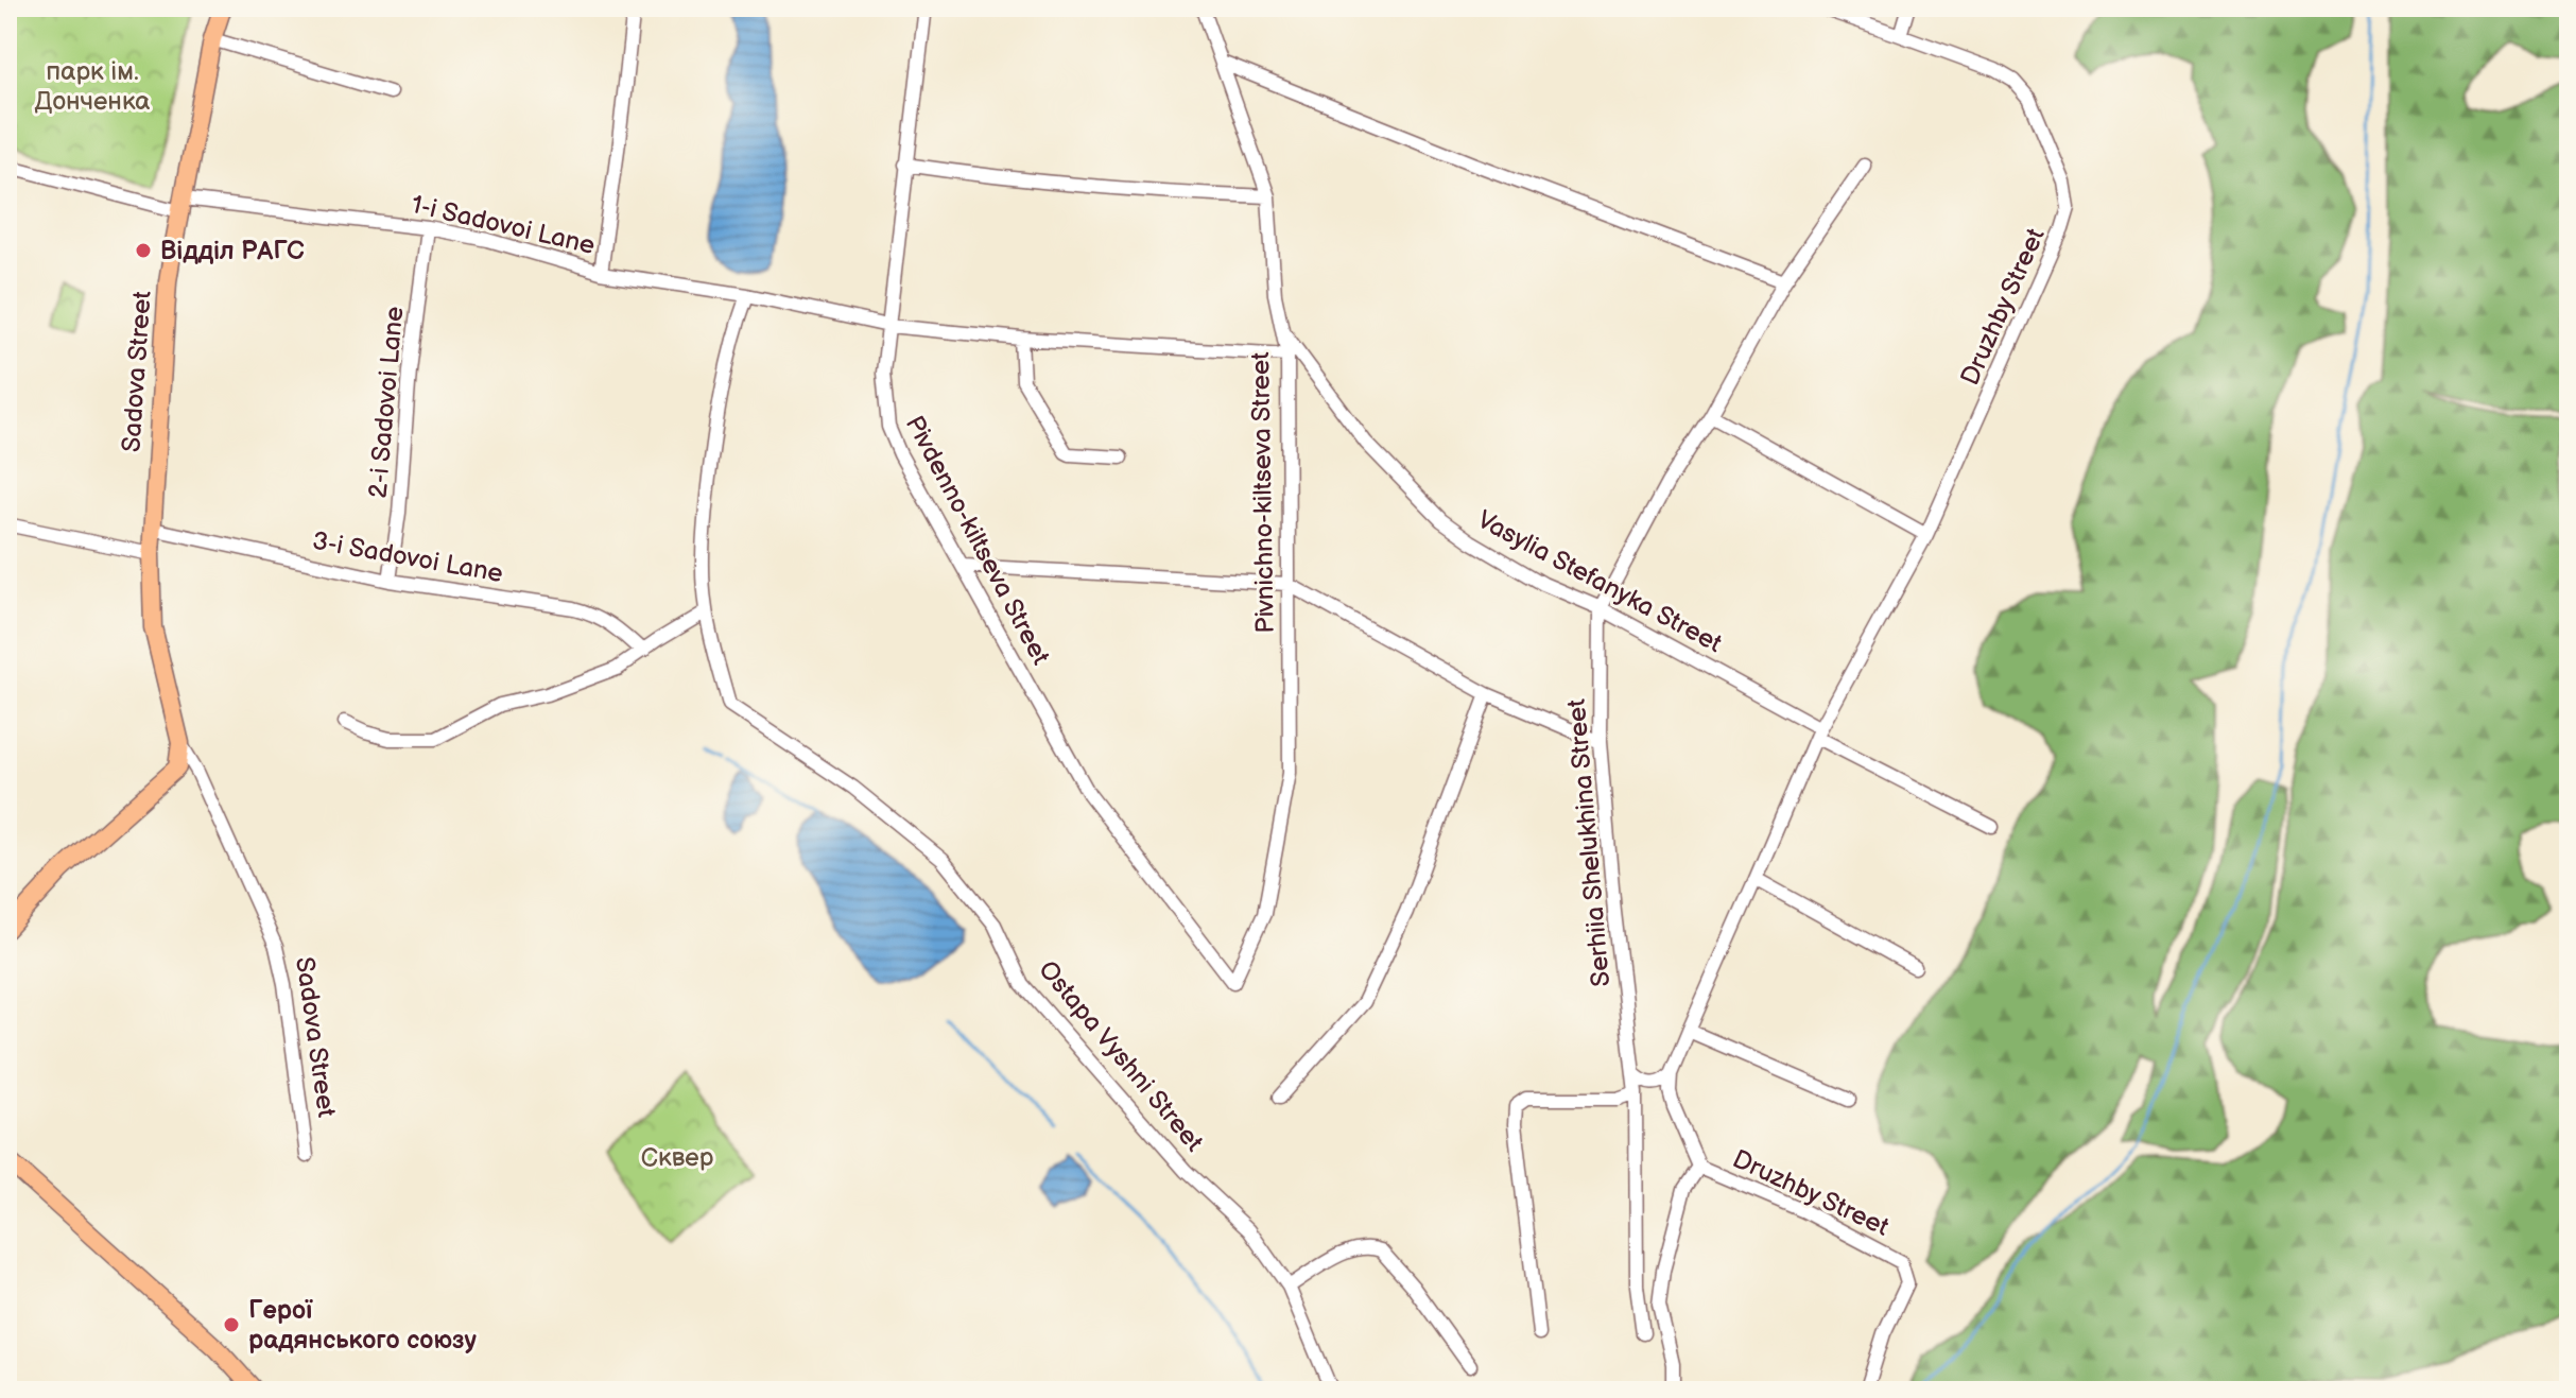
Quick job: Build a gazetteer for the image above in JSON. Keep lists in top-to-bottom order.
{
  "streets": {
    "main road": ["Sadova Street"],
    "street": [
      "1-i Sadovoi Lane",
      "Druzhby Street",
      "2-i Sadovoi Lane",
      "Pivnichno-kiltseva Street",
      "Pivdenno-kiltseva Street",
      "3-i Sadovoi Lane",
      "Vasylia Stefanyka Street",
      "Serhiia Shelukhina Street",
      "Ostapa Vyshni Street"
    ]
  },
  "crossings": [
    ["1-i Sadovoi Lane", "Sadova Street"],
    ["1-i Sadovoi Lane", "2-i Sadovoi Lane"],
    ["Druzhby Street", "Vasylia Stefanyka Street"],
    ["Sadova Street", "3-i Sadovoi Lane"],
    ["2-i Sadovoi Lane", "3-i Sadovoi Lane"],
    ["Pivnichno-kiltseva Street", "Pivdenno-kiltseva Street"],
    ["Pivnichno-kiltseva Street", "Vasylia Stefanyka Street"],
    ["Vasylia Stefanyka Street", "Serhiia Shelukhina Street"]
  ],
  "parks": ["парк ім. Донченка", "Сквер"],
  "places": ["Відділ РАГС", "Герої радянського союзу"]
}
